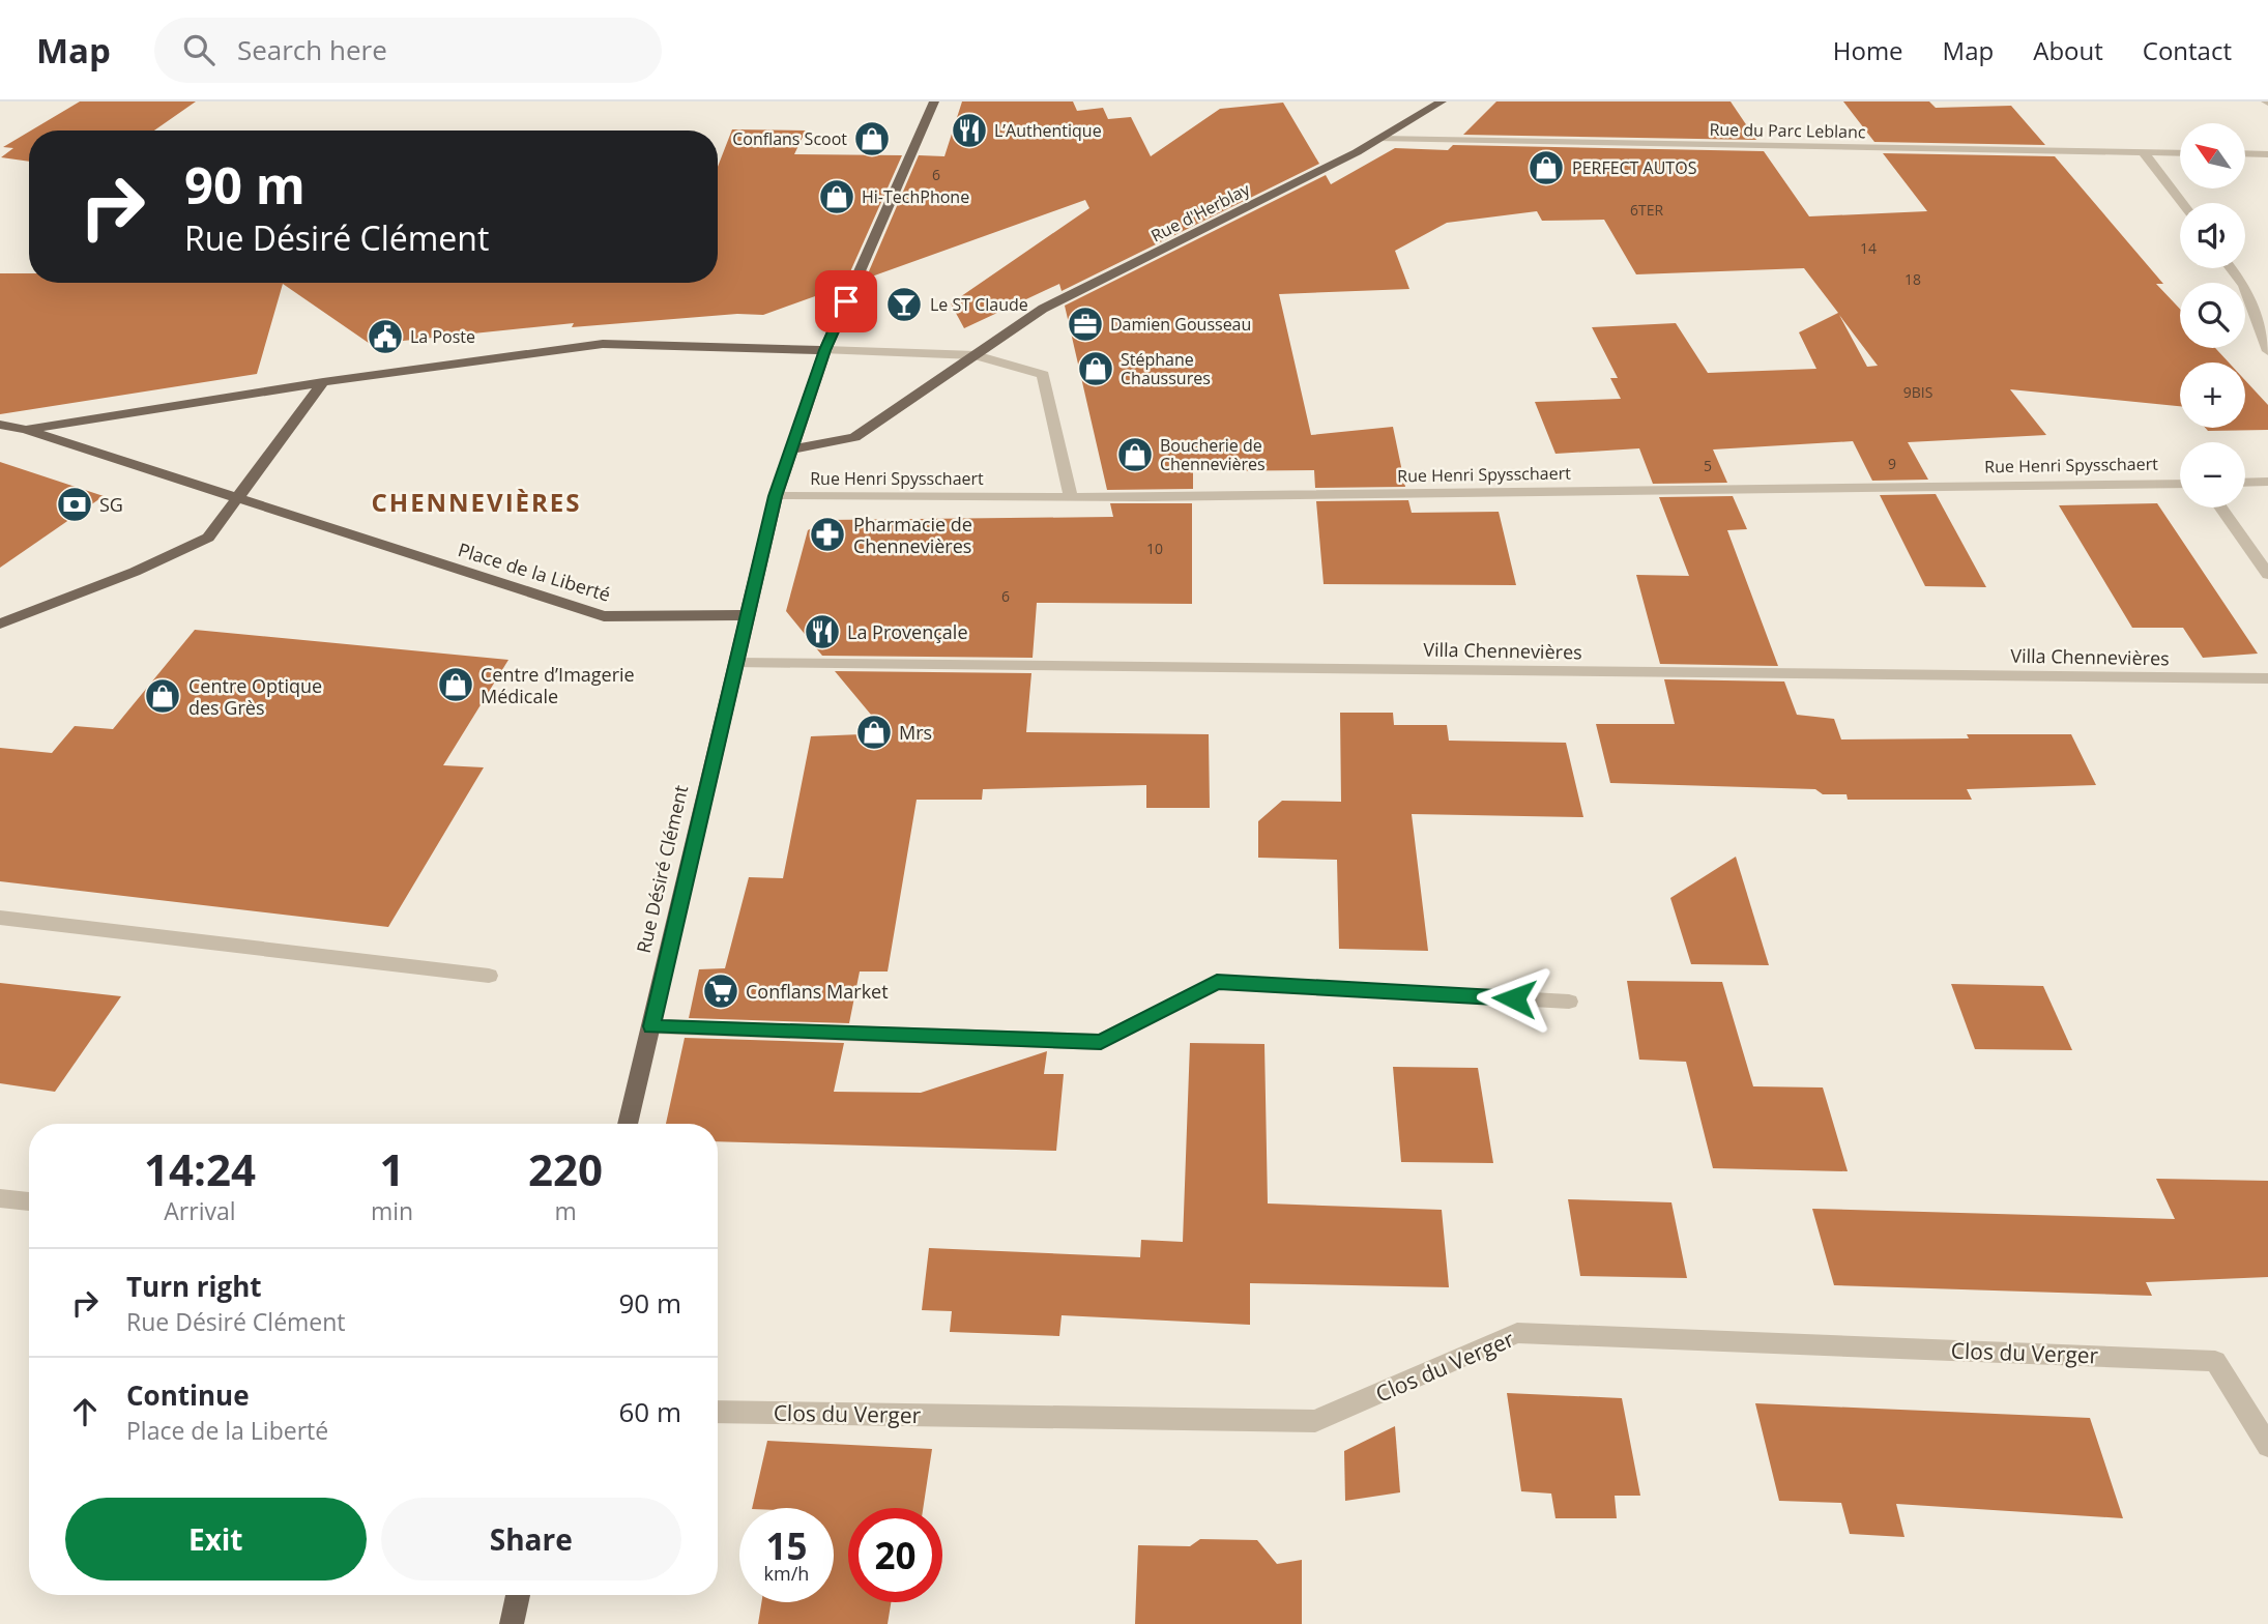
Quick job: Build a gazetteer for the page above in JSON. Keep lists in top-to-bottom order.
{
  "streets": {
    "main road": ["Rue d'Herblay", "Place de la Liberté", "Rue Désiré Clément"],
    "street": [
      "Rue du Parc Leblanc",
      "Rue Henri Spysschaert",
      "Villa Chennevières",
      "Clos du Verger"
    ]
  },
  "crossings": [
    ["Rue du Parc Leblanc", "Rue d'Herblay"],
    ["Place de la Liberté", "Rue Désiré Clément"],
    ["Villa Chennevières", "Rue Désiré Clément"]
  ],
  "districts": ["CHENNEVIÈRES"],
  "places": {
    "restaurant": ["L’Authentique", "La Provençale"],
    "shop": [
      "Conflans Scoot",
      "PERFECT AUTOS",
      "Hi-TechPhone",
      "Stéphane Chaussures",
      "Boucherie de Chennevières",
      "Centre d’Imagerie Médicale",
      "Centre Optique des Grès",
      "Mrs"
    ],
    "bar": ["Le ST Claude"],
    "office": ["Damien Gousseau"],
    "public building": ["La Poste"],
    "bank": ["SG"],
    "pharmacy": ["Pharmacie de Chennevières"],
    "supermarket": ["Conflans Market"]
  },
  "house_numbers": [
    "6",
    "6TER",
    "14",
    "18",
    "9BIS",
    "9",
    "5",
    "10",
    "6"
  ],
  "north": "top left",
  "page": {
    "header": "Map",
    "search": "Search here",
    "nav": [
      "Home",
      "Map",
      "About",
      "Contact"
    ],
    "map_buttons": ["+", "−"],
    "turn": ["90 m", "Rue Désiré Clément"],
    "eta": [
      "14:24",
      "Arrival",
      "1",
      "min",
      "220",
      "m"
    ],
    "list": [
      {
        "name": "Turn right",
        "note": "Rue Désiré Clément",
        "value": "90 m"
      },
      {
        "name": "Continue",
        "note": "Place de la Liberté",
        "value": "60 m"
      }
    ],
    "buttons": ["Exit", "Share"],
    "speed": "15 km/h",
    "limit": "20"
  }
}
